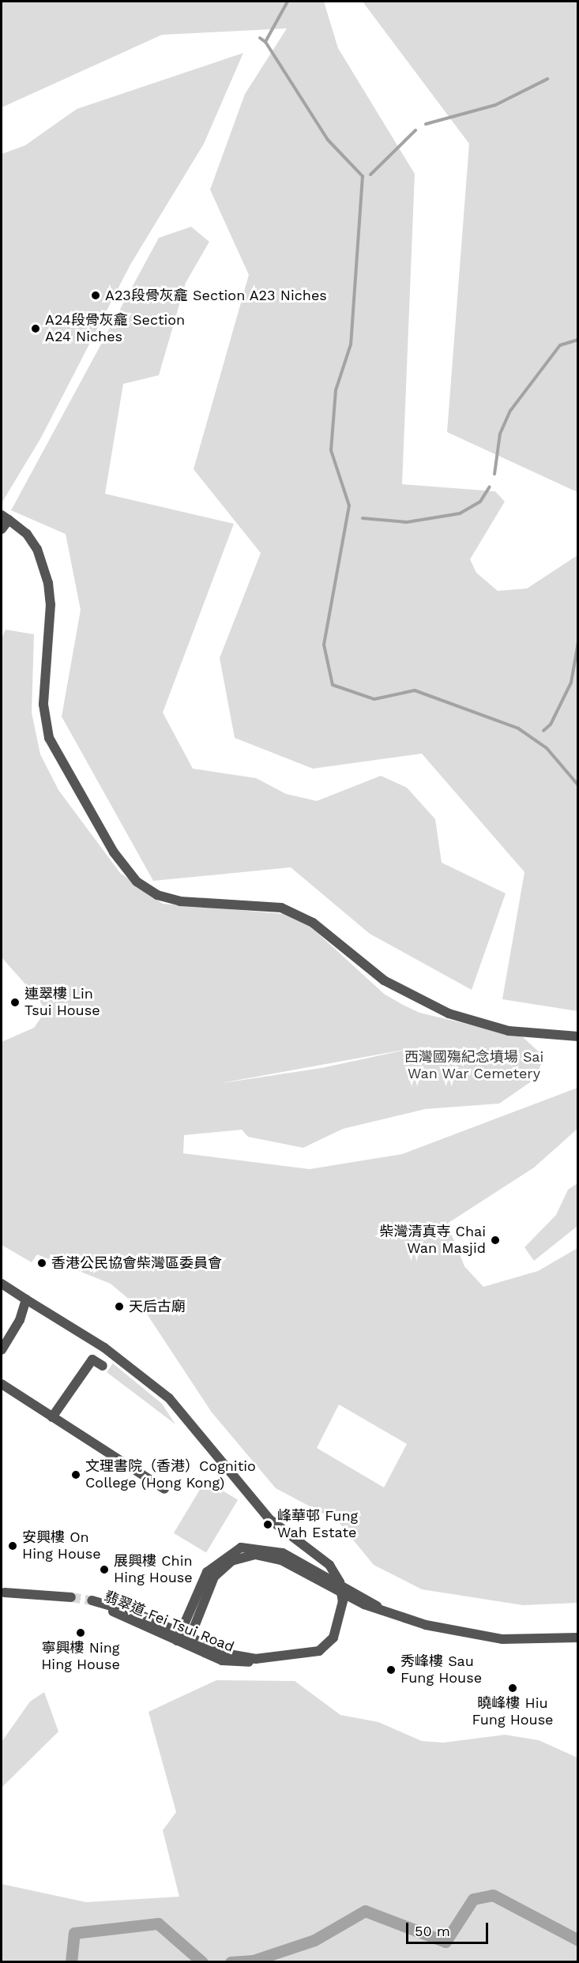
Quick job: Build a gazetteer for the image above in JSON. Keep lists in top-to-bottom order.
{
  "streets": {
    "street": ["翡翠道 Fei Tsui Road"]
  },
  "parks": ["西灣國殤紀念墳場 Sai Wan War Cemetery"],
  "places": [
    "A23段骨灰龕 Section A23 Niches",
    "A24段骨灰龕 Section A24 Niches",
    "連翠樓 Lin Tsui House",
    "柴灣清真寺 Chai Wan Masjid",
    "香港公民協會柴灣區委員會",
    "天后古廟",
    "文理書院（香港）Cognitio College (Hong Kong)",
    "峰華邨 Fung Wah Estate",
    "安興樓 On Hing House",
    "展興樓 Chin Hing House",
    "寧興樓 Ning Hing House",
    "秀峰樓 Sau Fung House",
    "曉峰樓 Hiu Fung House"
  ],
  "scale_bar": "50 m"
}
